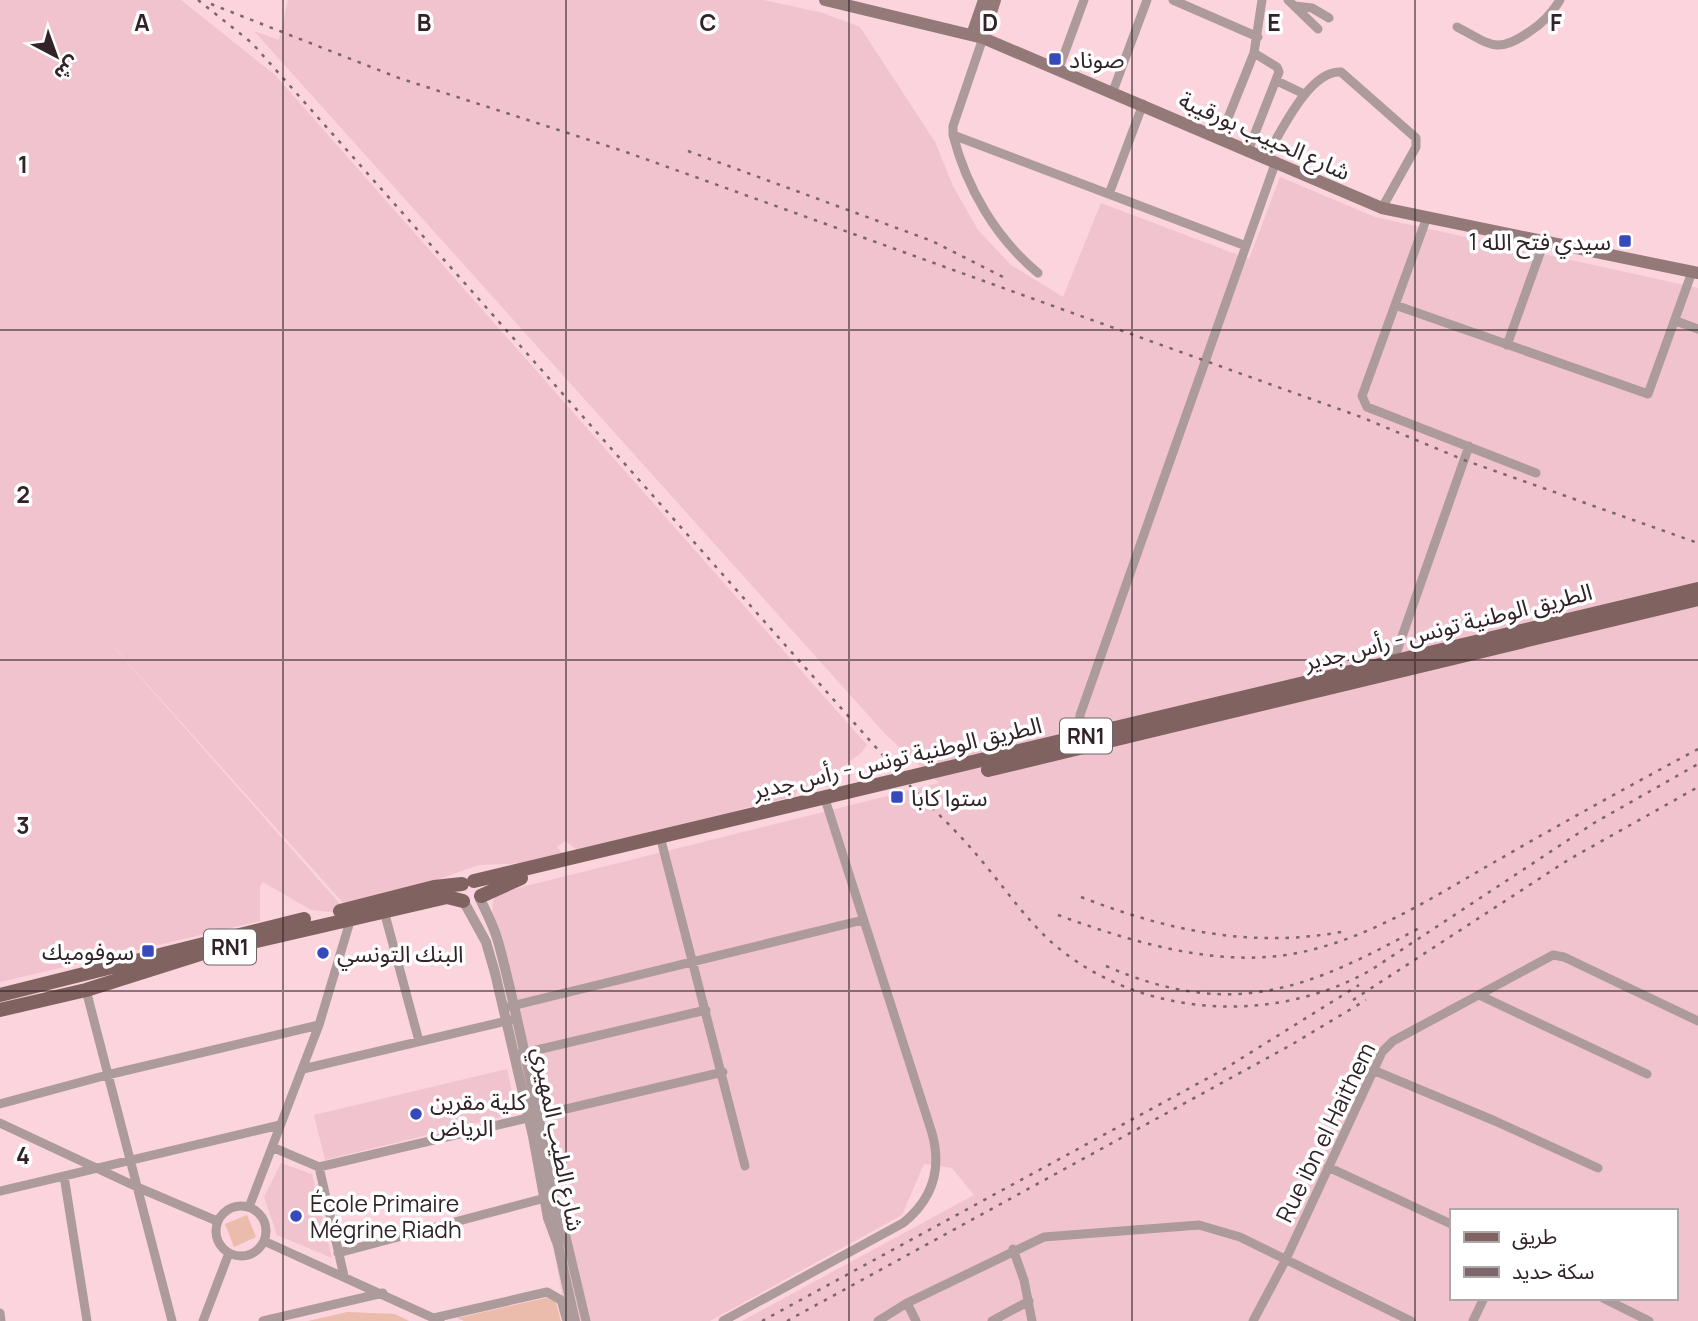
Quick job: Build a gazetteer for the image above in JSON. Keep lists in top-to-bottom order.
{
  "streets": {
    "main road": ["شارع الحبيب بورقيبة", "الطريق الوطنية تونس - رأس جدير", "RN1"],
    "street": ["Rue ibn el Haithem", "شارع الطيب المهيري"]
  },
  "crossings": [
    ["الطريق الوطنية تونس - رأس جدير", "RN1"],
    ["الطريق الوطنية تونس - رأس جدير", "شارع الطيب المهيري"],
    ["RN1", "شارع الطيب المهيري"]
  ],
  "places": {
    "transit": [
      "صوناد",
      "سيدي فتح الله 1",
      "ستوا كابا",
      "سوفوميك"
    ],
    "other": ["البنك التونسي", "كلية مقرين الرياض", "École Primaire Mégrine Riadh"]
  },
  "legend": ["طريق", "سكة حديد"],
  "north": "bottom right",
  "grid": {
    "columns": [
      "A",
      "B",
      "C",
      "D",
      "E",
      "F"
    ],
    "rows": [
      "1",
      "2",
      "3",
      "4"
    ]
  }
}
